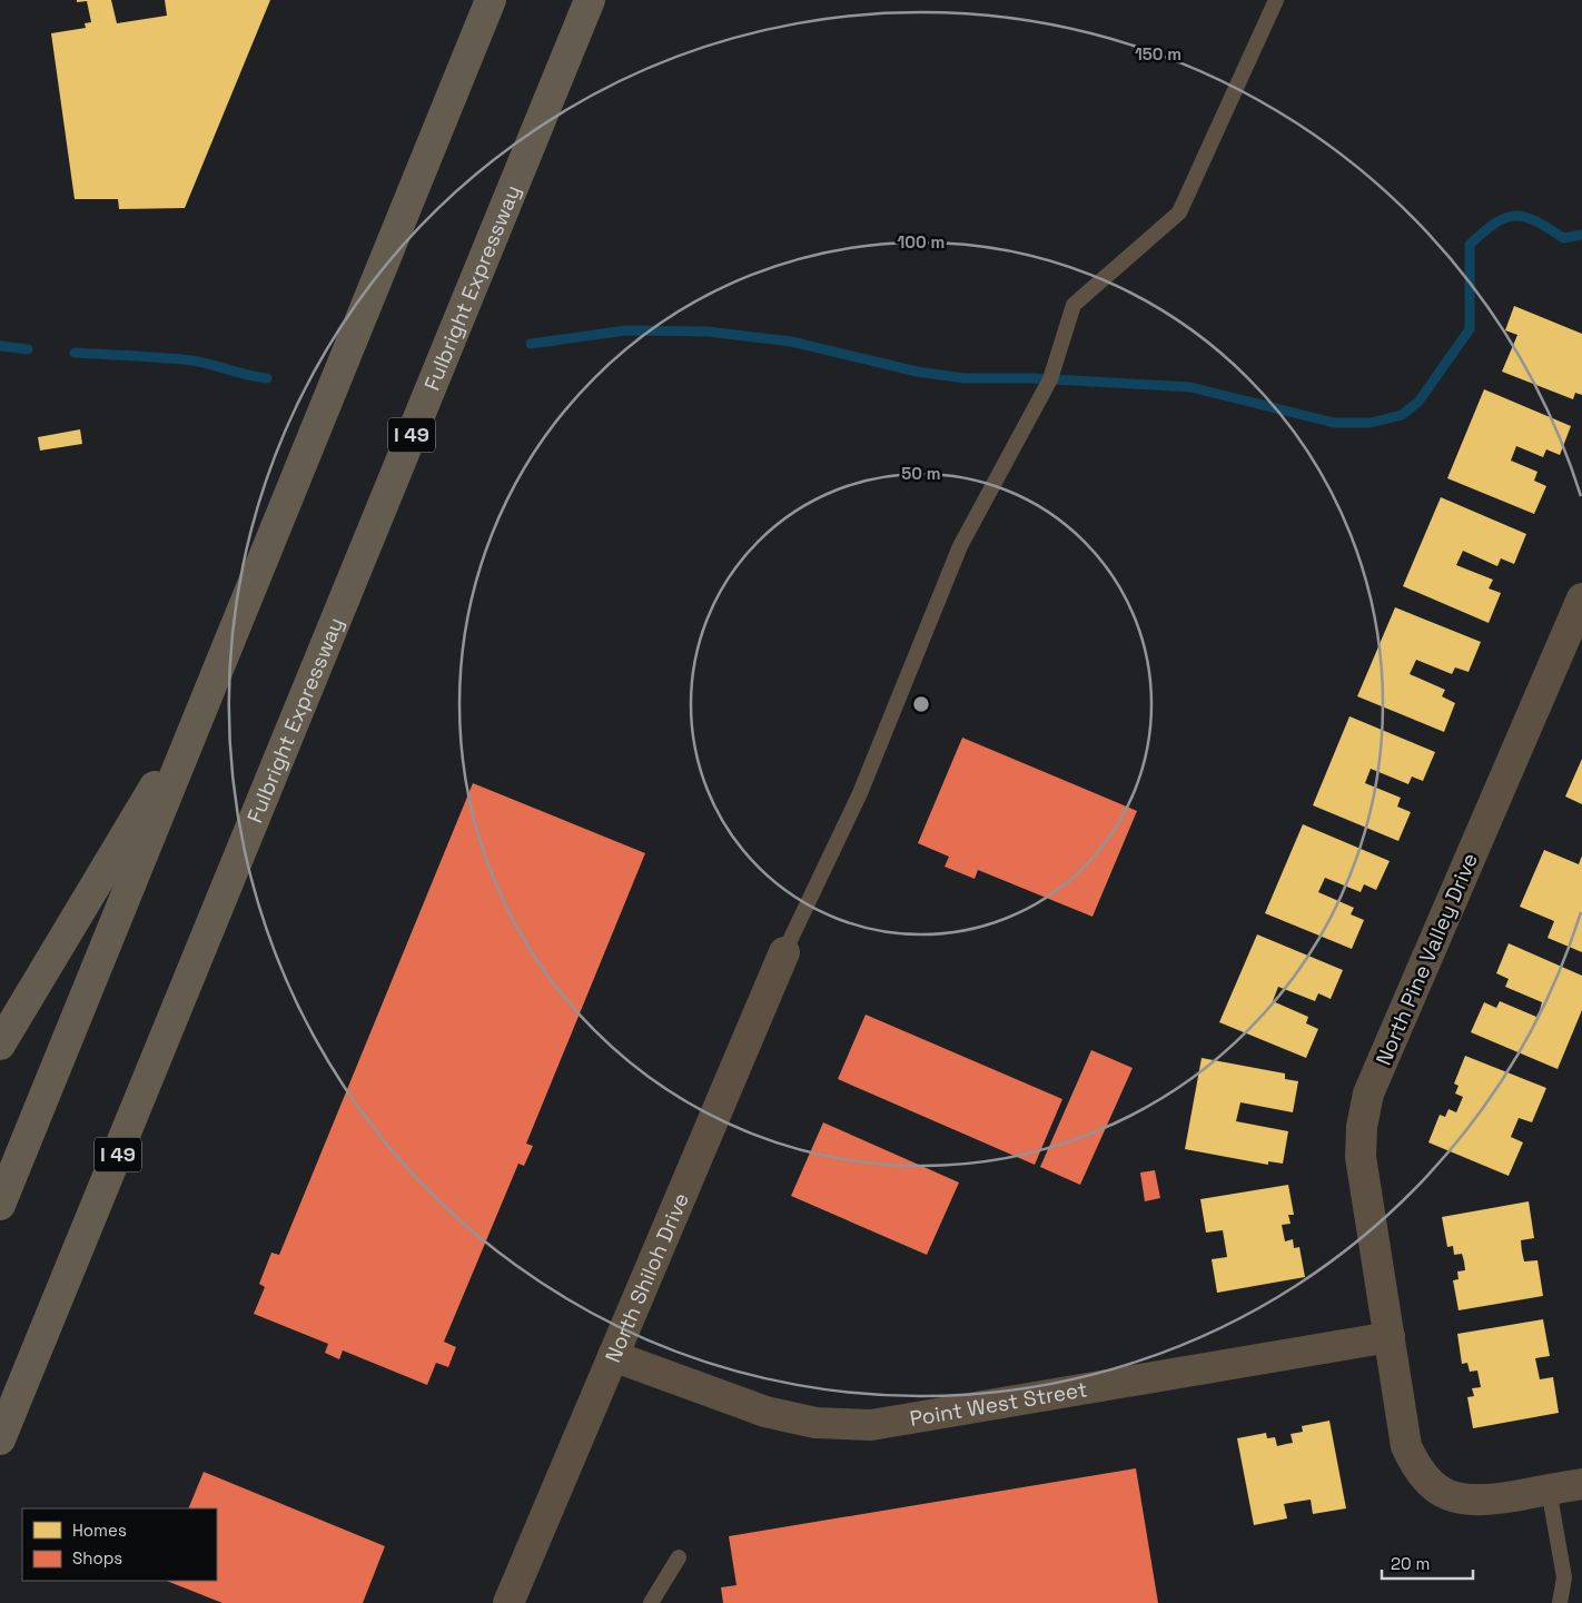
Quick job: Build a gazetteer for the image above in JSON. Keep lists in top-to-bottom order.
{
  "streets": {
    "highway": ["Fulbright Expressway", "I 49"],
    "street": ["North Pine Valley Drive", "North Shiloh Drive", "Point West Street"]
  },
  "crossings": [
    ["North Pine Valley Drive", "Point West Street"],
    ["North Shiloh Drive", "Point West Street"]
  ],
  "legend": ["Homes", "Shops"],
  "scale_bar": "20 m",
  "rings": ["150 m", "100 m", "50 m"]
}
